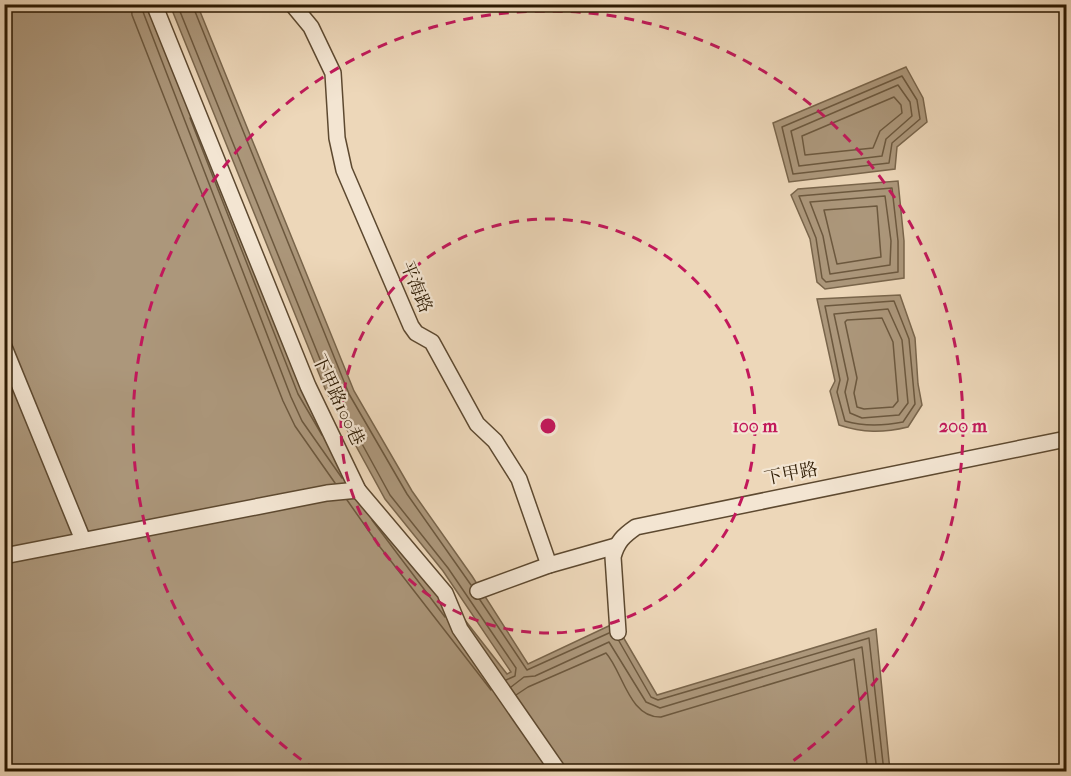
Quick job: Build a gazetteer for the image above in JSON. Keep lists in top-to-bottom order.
{
  "streets": {
    "street": ["平海路", "下甲路100巷", "下甲路"]
  },
  "rings": ["100 m", "200 m"]
}
